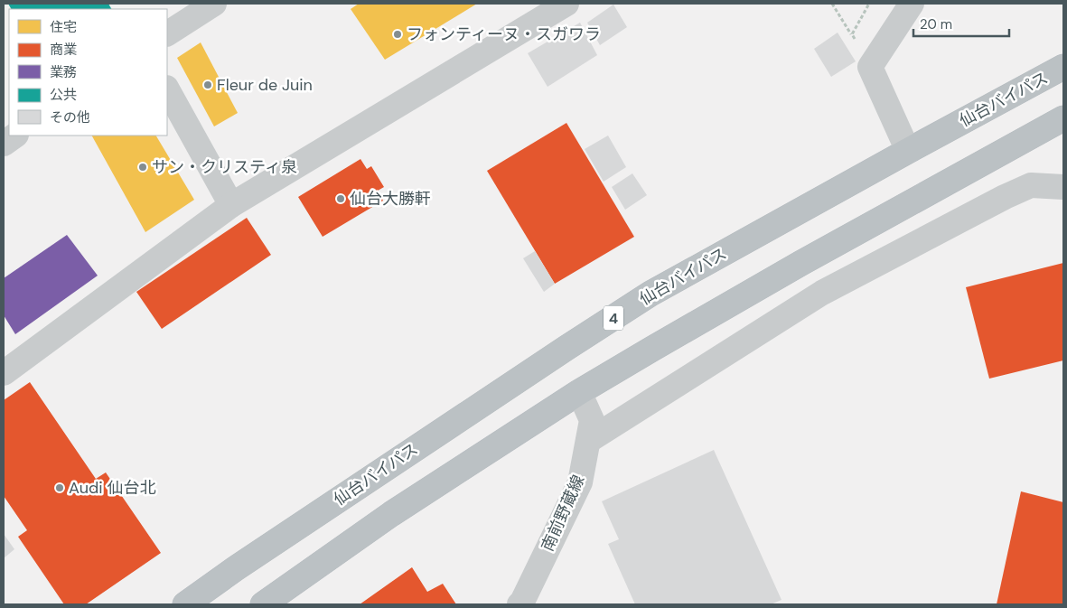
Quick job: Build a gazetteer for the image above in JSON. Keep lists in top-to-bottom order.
{
  "streets": {
    "highway": ["仙台バイパス", "4"],
    "street": ["南前野蔵線"]
  },
  "places": [
    "フォンティーヌ・スガワラ",
    "Fleur de Juin",
    "サン・クリスティ泉",
    "仙台大勝軒",
    "Audi 仙台北"
  ],
  "legend": [
    "住宅",
    "商業",
    "業務",
    "公共",
    "その他"
  ],
  "scale_bar": "20 m"
}
